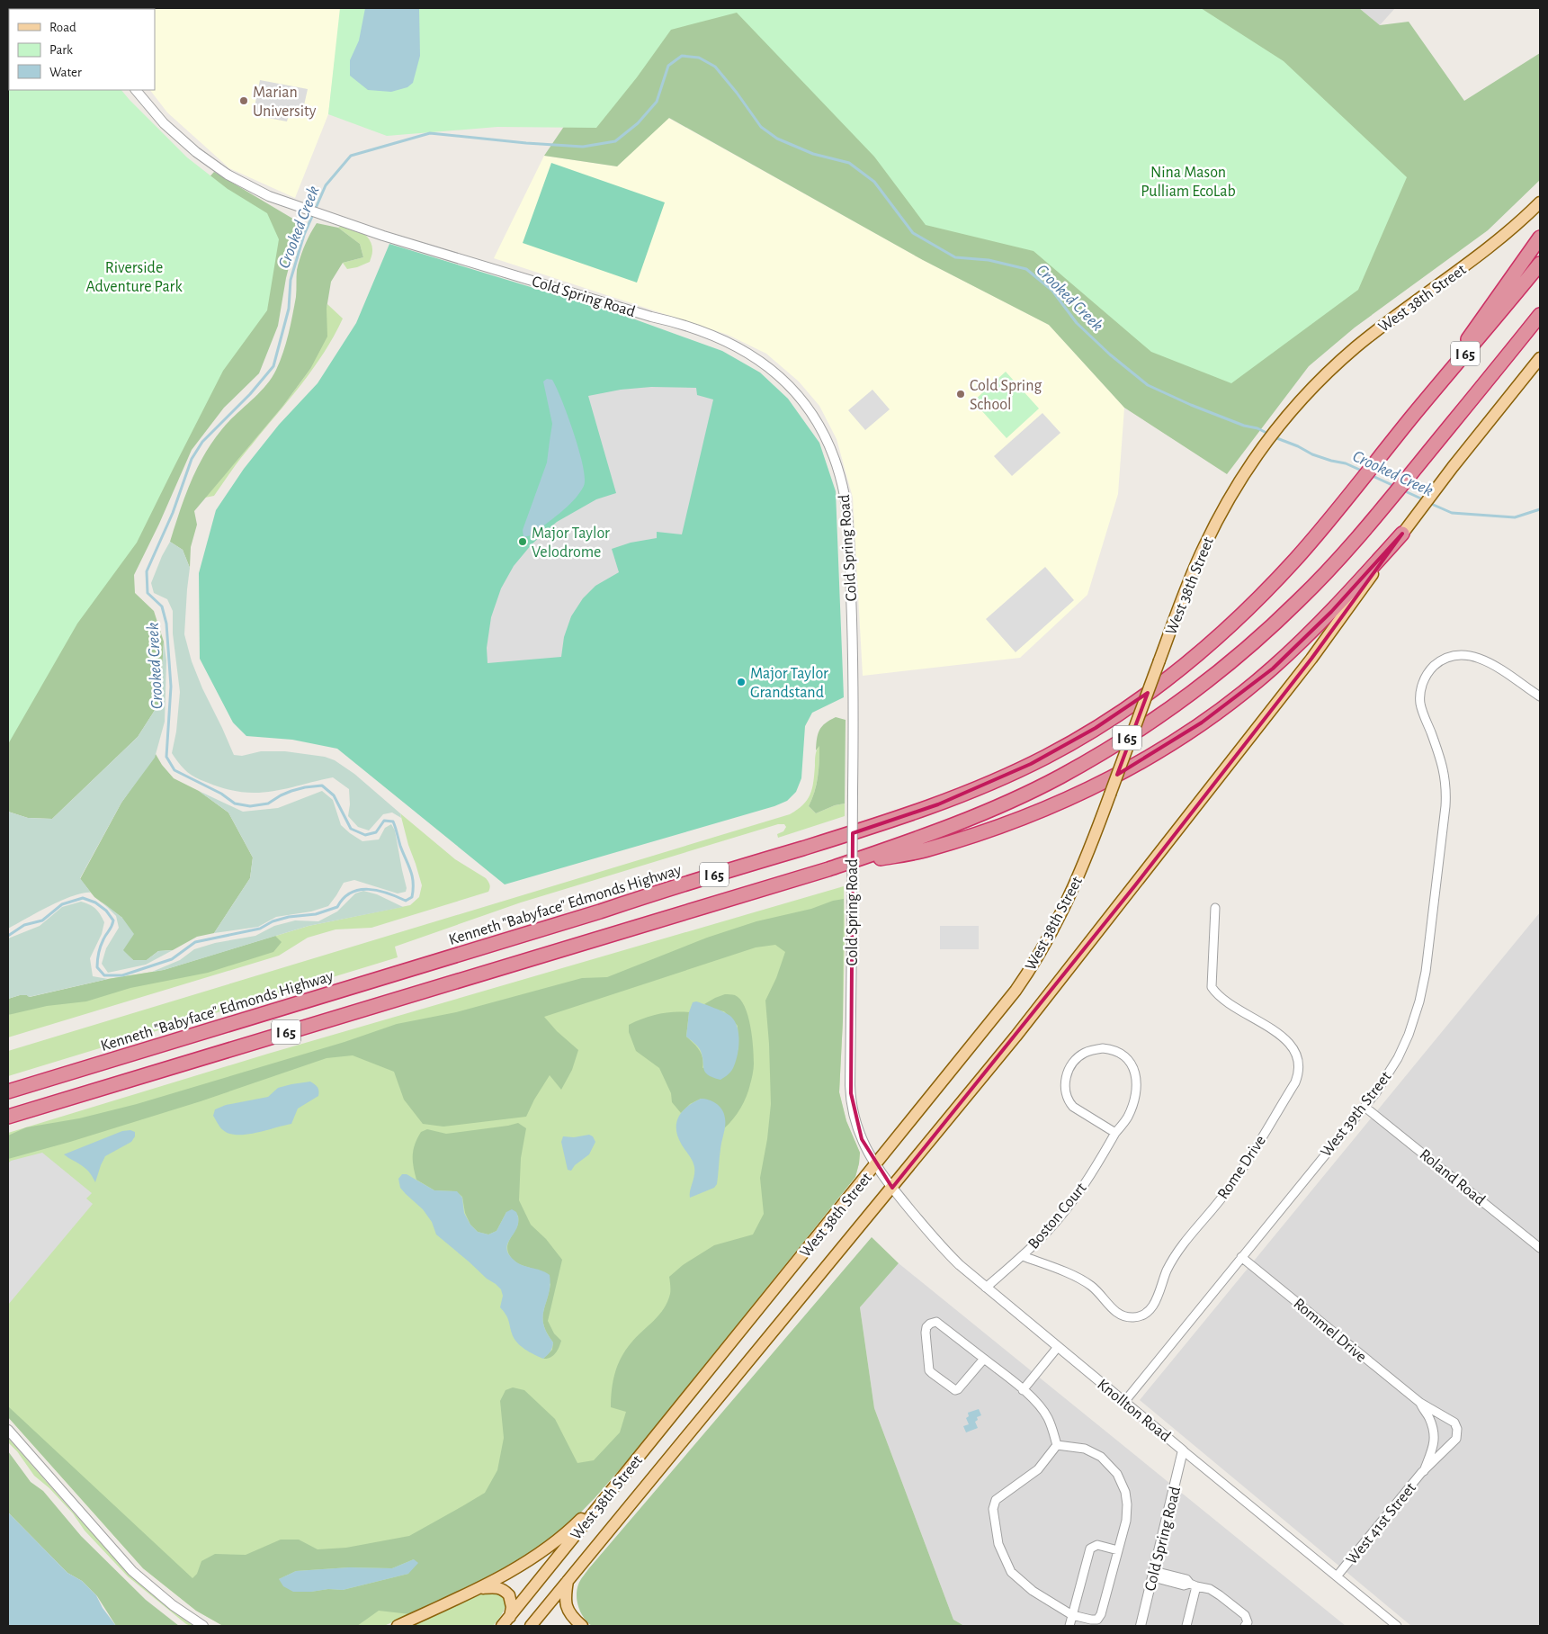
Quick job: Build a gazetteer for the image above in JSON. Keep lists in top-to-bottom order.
{
  "streets": {
    "highway": ["I 65", "Kenneth \"Babyface\" Edmonds Highway"],
    "main road": ["West 38th Street"],
    "street": [
      "Cold Spring Road",
      "West 39th Street",
      "Rome Drive",
      "Roland Road",
      "Boston Court",
      "Rommel Drive",
      "Knollton Road",
      "West 41st Street"
    ]
  },
  "crossings": [
    ["Cold Spring Road", "West 38th Street"],
    ["Cold Spring Road", "Knollton Road"],
    ["West 38th Street", "Knollton Road"],
    ["West 39th Street", "Roland Road"],
    ["West 39th Street", "Rommel Drive"],
    ["West 39th Street", "Knollton Road"],
    ["Rome Drive", "Boston Court"],
    ["Boston Court", "Knollton Road"],
    ["Rommel Drive", "West 41st Street"],
    ["Knollton Road", "West 41st Street"]
  ],
  "water": ["Crooked Creek"],
  "parks": ["Nina Mason Pulliam EcoLab", "Riverside Adventure Park"],
  "places": [
    "Marian University",
    "Cold Spring School",
    "Major Taylor Velodrome",
    "Major Taylor Grandstand"
  ],
  "legend": ["Road", "Park", "Water"]
}
